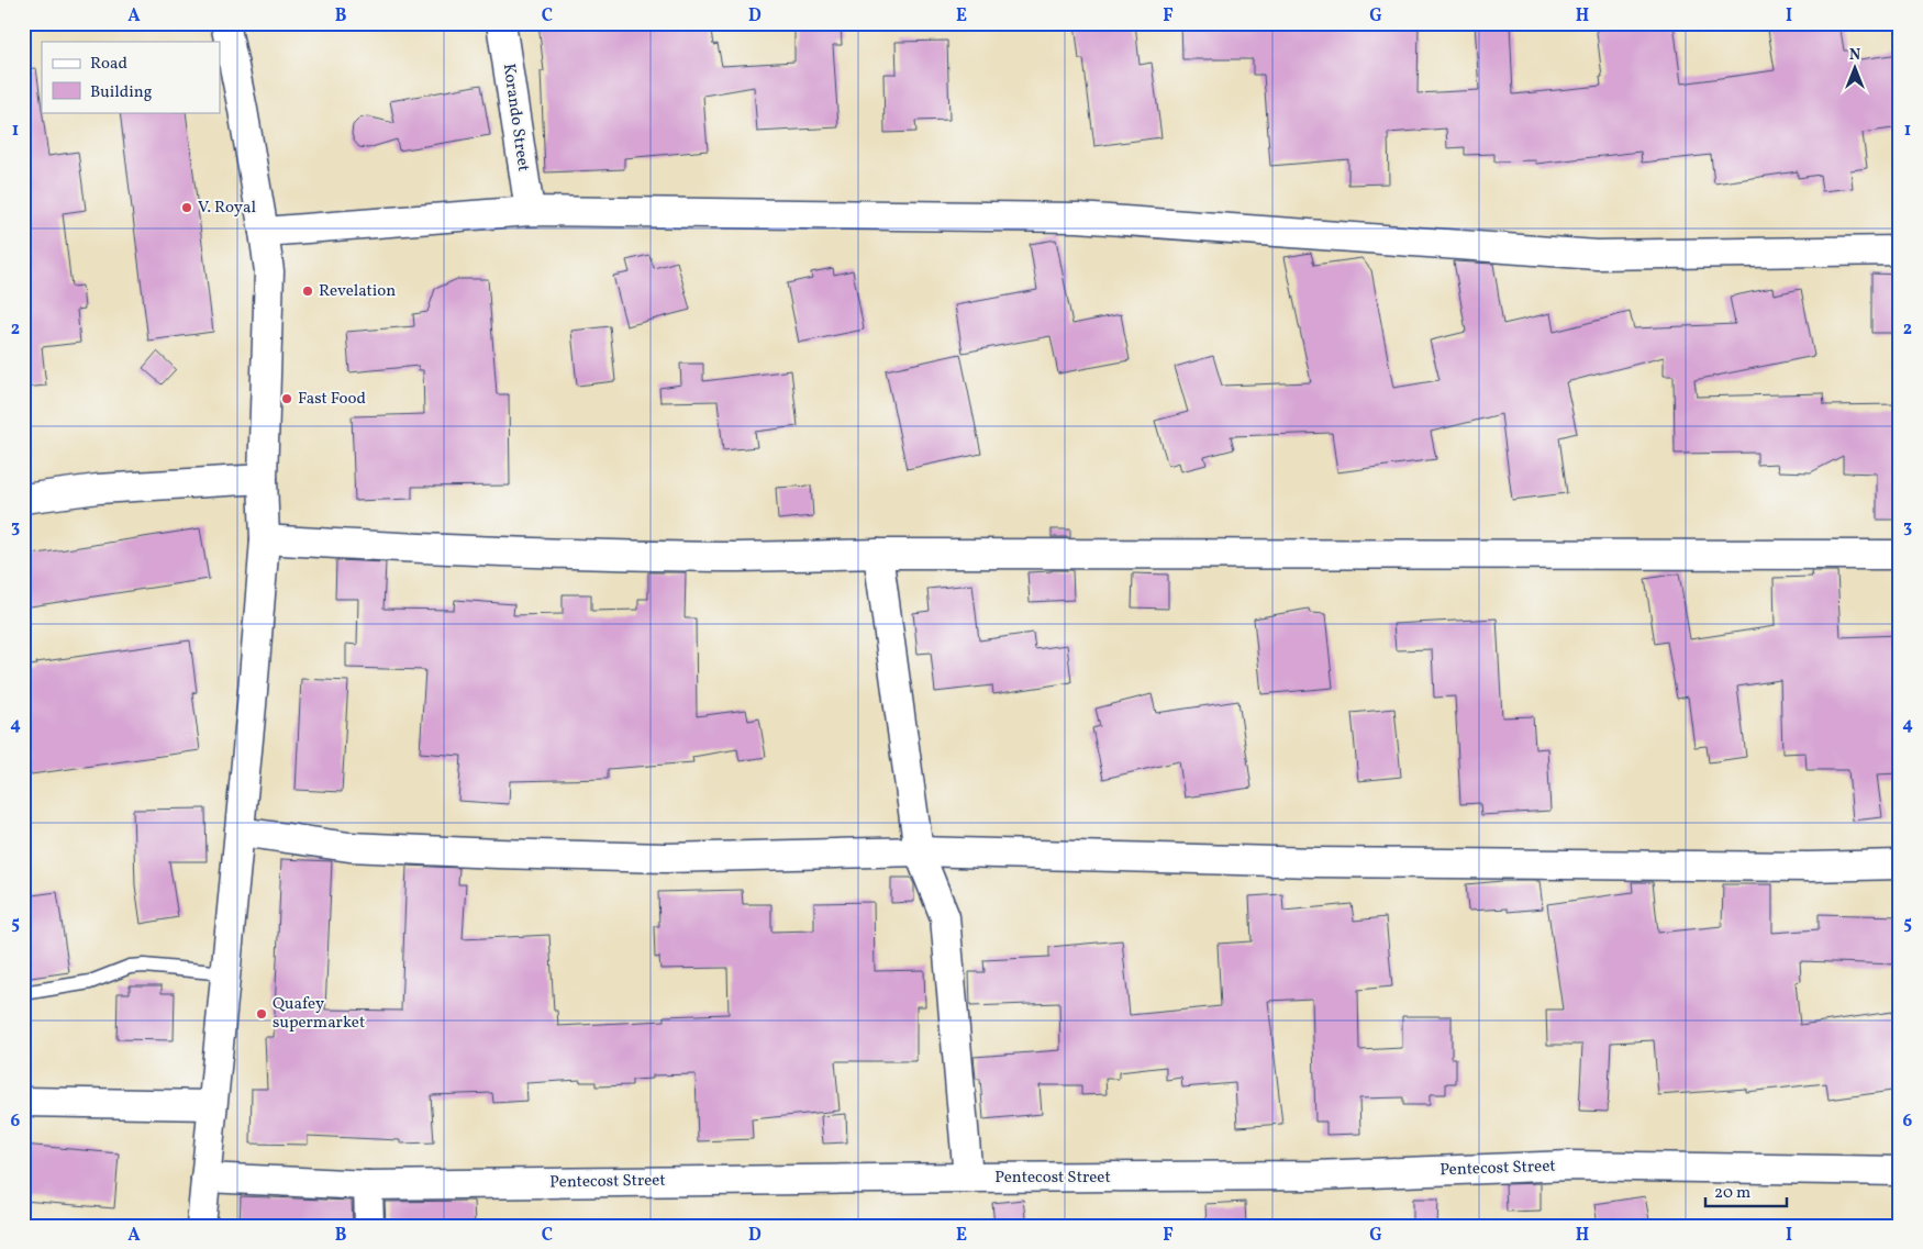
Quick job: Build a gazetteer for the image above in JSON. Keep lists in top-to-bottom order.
{
  "streets": {
    "street": ["Korando Street", "Pentecost Street"]
  },
  "places": [
    "V. Royal",
    "Revelation",
    "Fast Food",
    "Quafey supermarket"
  ],
  "legend": ["Road", "Building"],
  "scale_bar": "20 m",
  "north": "top",
  "grid": {
    "columns": [
      "A",
      "B",
      "C",
      "D",
      "E",
      "F",
      "G",
      "H",
      "I"
    ],
    "rows": [
      "1",
      "2",
      "3",
      "4",
      "5",
      "6"
    ]
  }
}
